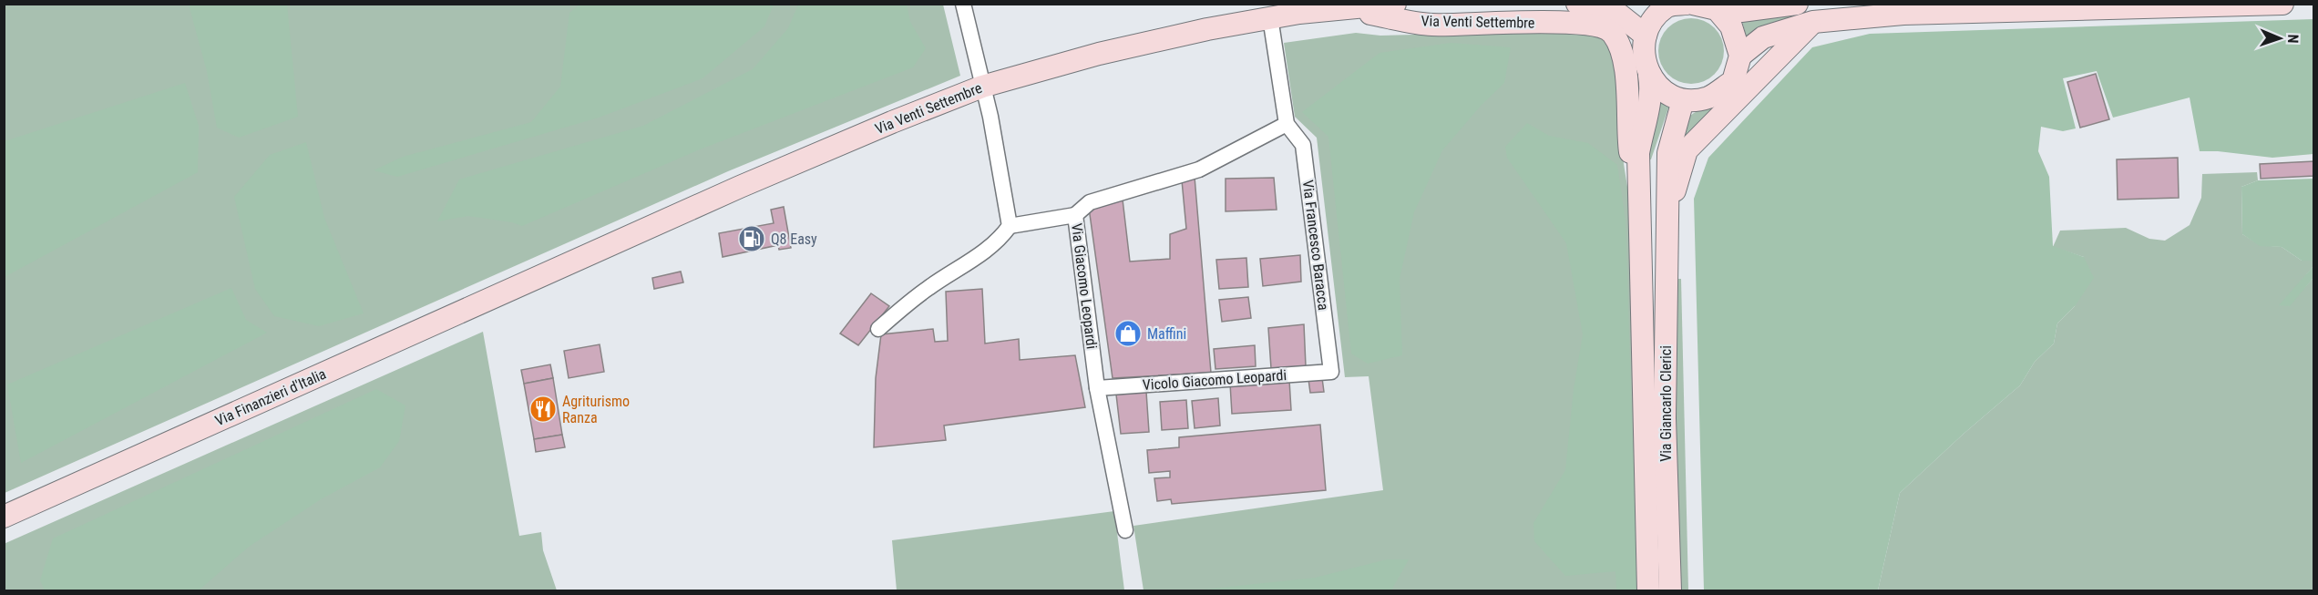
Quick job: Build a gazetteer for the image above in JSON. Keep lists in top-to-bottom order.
{
  "streets": {
    "street": [
      "Via Venti Settembre",
      "Via Francesco Baracca",
      "Via Giacomo Leopardi",
      "Vicolo Giacomo Leopardi",
      "Via Finanzieri d'Italia",
      "Via Giancarlo Clerici"
    ]
  },
  "crossings": [
    ["Via Venti Settembre", "Via Francesco Baracca"],
    ["Via Venti Settembre", "Via Finanzieri d'Italia"],
    ["Via Venti Settembre", "Via Giancarlo Clerici"],
    ["Via Francesco Baracca", "Vicolo Giacomo Leopardi"],
    ["Via Giacomo Leopardi", "Vicolo Giacomo Leopardi"]
  ],
  "places": {
    "fuel station": ["Q8 Easy"],
    "shop": ["Maffini"],
    "restaurant": ["Agriturismo Ranza"]
  },
  "north": "right"
}
